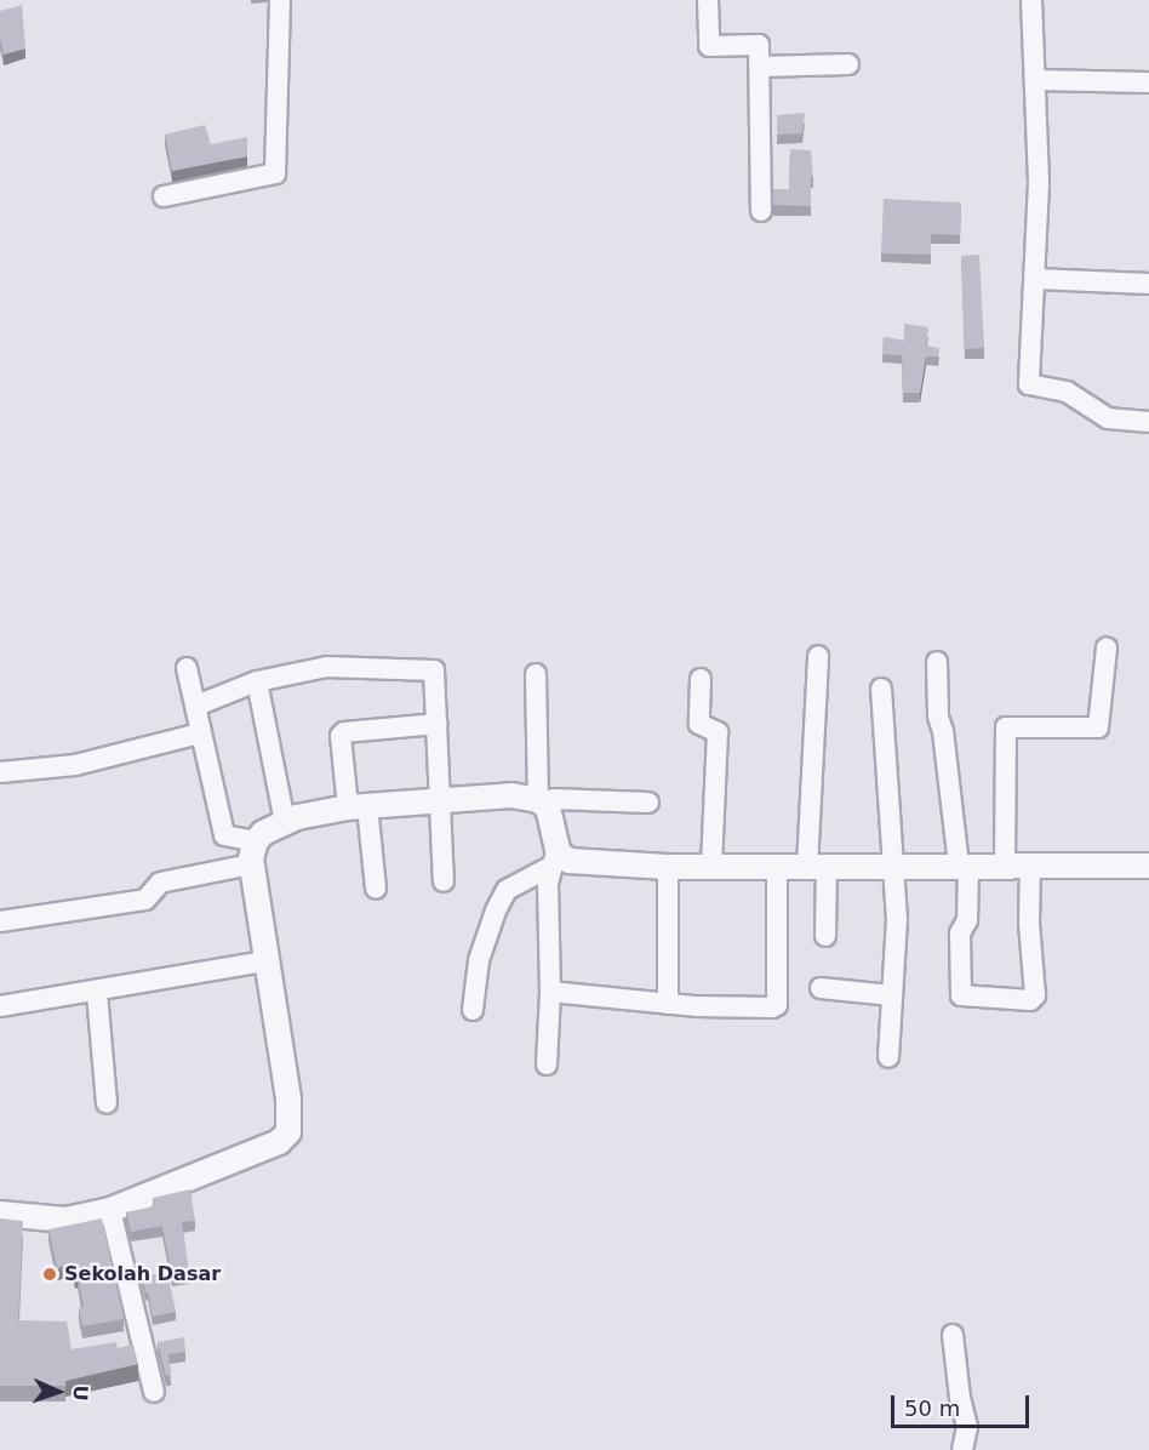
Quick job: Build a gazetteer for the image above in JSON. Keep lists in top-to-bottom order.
{
  "places": ["Sekolah Dasar"],
  "scale_bar": "50 m",
  "north": "right"
}
